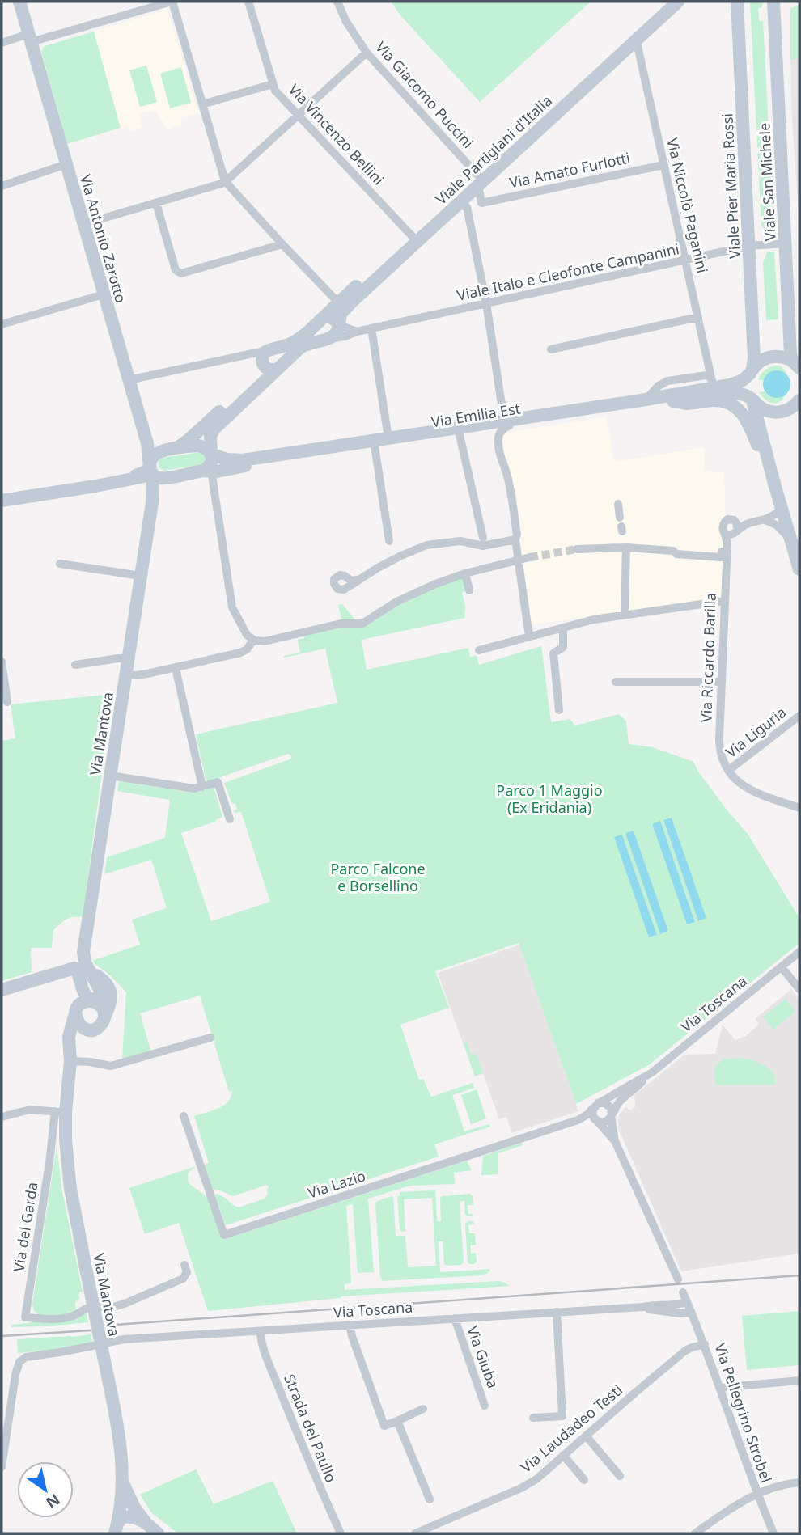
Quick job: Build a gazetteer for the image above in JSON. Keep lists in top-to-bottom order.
{
  "streets": {
    "main road": [
      "Viale Partigiani d'Italia",
      "Viale San Michele",
      "Viale Pier Maria Rossi",
      "Via Antonio Zarotto",
      "Via Emilia Est",
      "Via Mantova"
    ],
    "street": [
      "Via Giacomo Puccini",
      "Via Vincenzo Bellini",
      "Via Amato Furlotti",
      "Via Niccolò Paganini",
      "Viale Italo e Cleofonte Campanini",
      "Via Riccardo Barilla",
      "Via Liguria",
      "Via Toscana",
      "Via Lazio",
      "Via del Garda",
      "Via Giuba",
      "Via Pellegrino Strobel",
      "Strada del Paullo",
      "Via Laudadeo Testi"
    ]
  },
  "crossings": [
    ["Via Giacomo Puccini", "Viale Partigiani d'Italia"],
    ["Via Vincenzo Bellini", "Viale Partigiani d'Italia"],
    ["Viale Partigiani d'Italia", "Via Amato Furlotti"],
    ["Viale Partigiani d'Italia", "Via Niccolò Paganini"],
    ["Viale Partigiani d'Italia", "Viale Italo e Cleofonte Campanini"],
    ["Via Amato Furlotti", "Via Niccolò Paganini"],
    ["Viale San Michele", "Viale Italo e Cleofonte Campanini"],
    ["Viale San Michele", "Via Emilia Est"],
    ["Viale Pier Maria Rossi", "Viale Italo e Cleofonte Campanini"],
    ["Viale Pier Maria Rossi", "Via Emilia Est"],
    ["Via Niccolò Paganini", "Viale Italo e Cleofonte Campanini"],
    ["Via Antonio Zarotto", "Via Emilia Est"],
    ["Via Antonio Zarotto", "Via Mantova"],
    ["Via Emilia Est", "Via Mantova"],
    ["Via Riccardo Barilla", "Via Liguria"],
    ["Via Mantova", "Via del Garda"],
    ["Via Toscana", "Via Lazio"],
    ["Via Toscana", "Via Giuba"],
    ["Via Toscana", "Strada del Paullo"],
    ["Via Pellegrino Strobel", "Via Laudadeo Testi"]
  ],
  "parks": ["Parco 1 Maggio (Ex Eridania)", "Parco Falcone e Borsellino"],
  "north": "bottom right"
}
